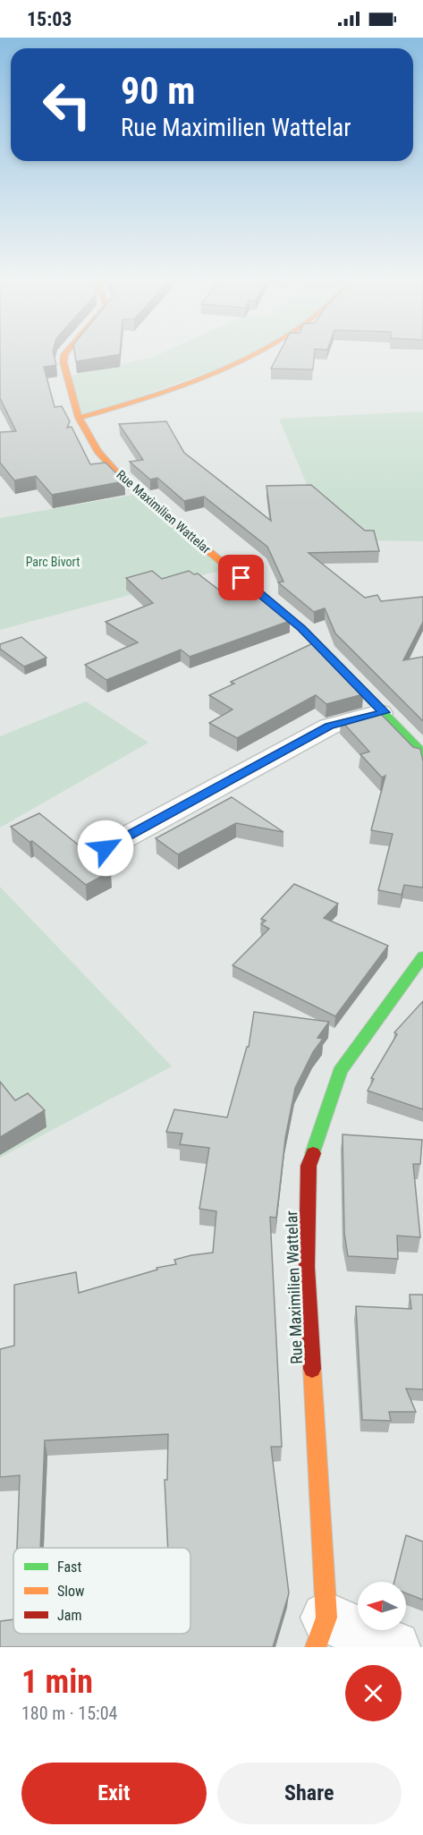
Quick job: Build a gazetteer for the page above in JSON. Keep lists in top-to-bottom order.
{
  "streets": {
    "street": ["Rue Maximilien Wattelar"]
  },
  "parks": ["Parc Bivort"],
  "legend": ["Fast", "Slow", "Jam"],
  "north": "left",
  "page": {
    "status": "15:03",
    "turn": ["90 m", "Rue Maximilien Wattelar"],
    "heading": ["1 min", "180 m · 15:04"],
    "buttons": ["Exit", "Share"]
  }
}
